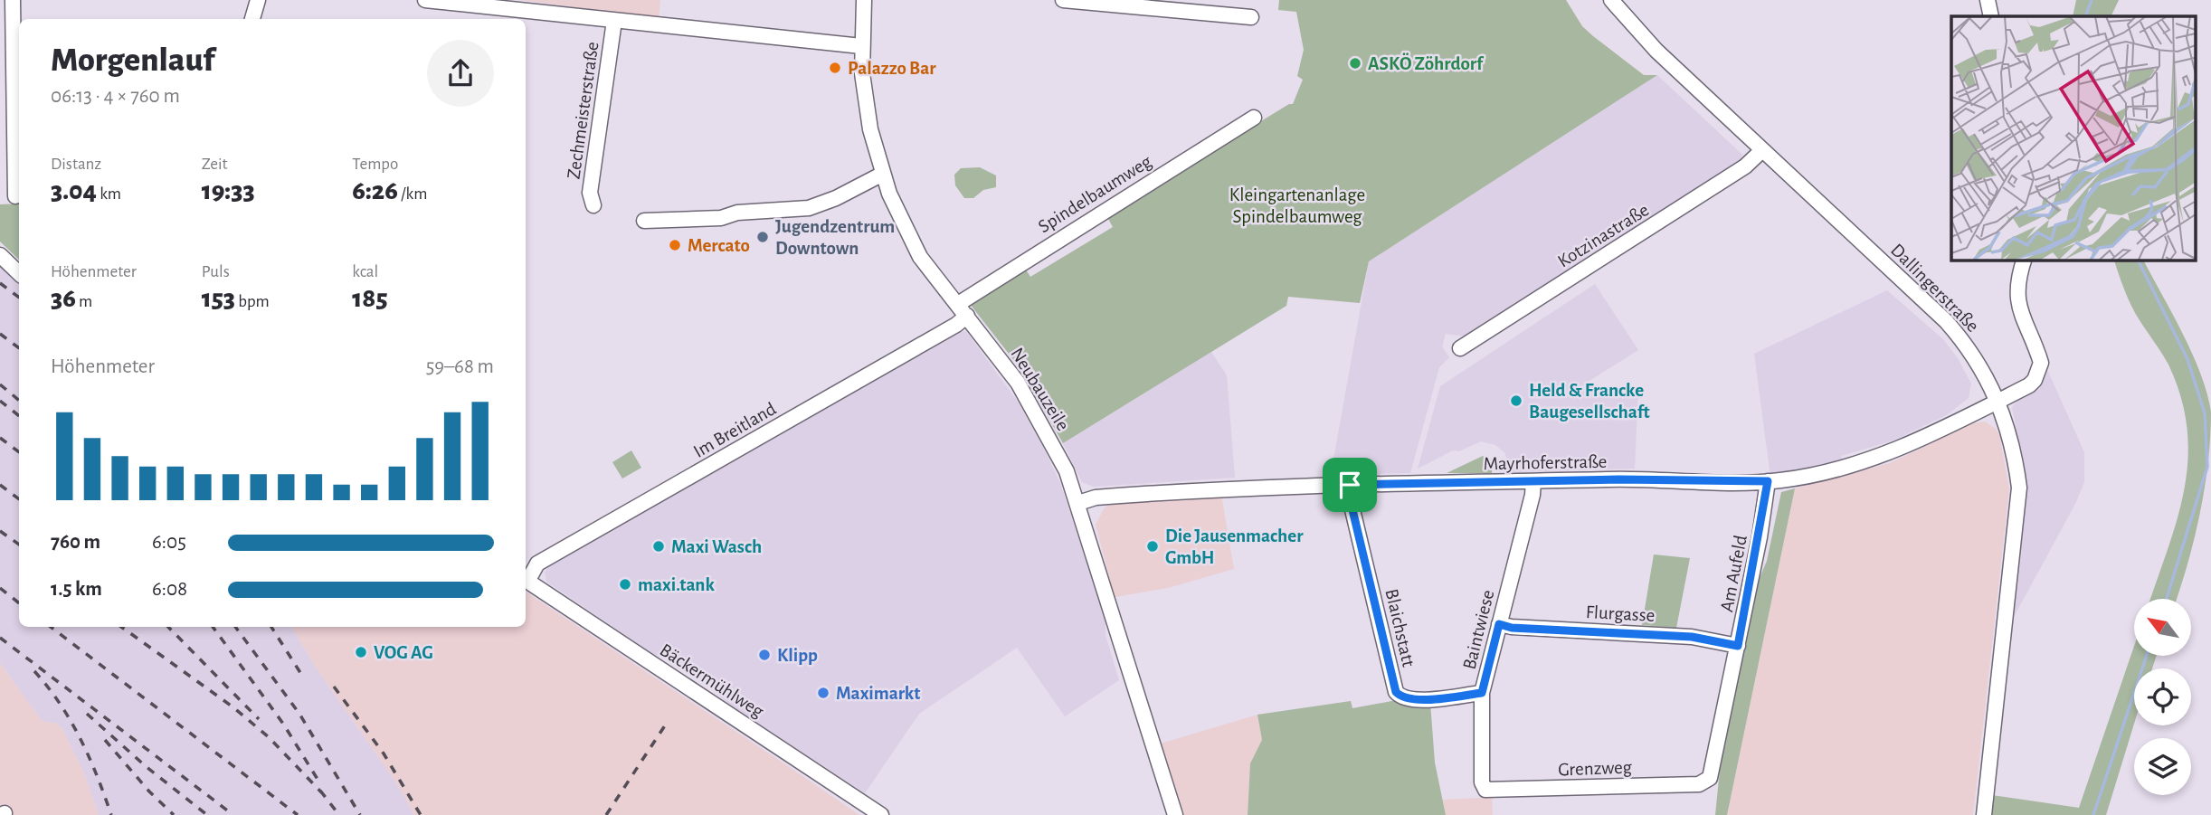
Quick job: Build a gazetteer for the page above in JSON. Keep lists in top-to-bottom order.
{
  "streets": {
    "street": [
      "Zechmeisterstraße",
      "Spindelbaumweg",
      "Kotzinastraße",
      "Dallingerstraße",
      "Neubauzeile",
      "Im Breitland",
      "Mayrhoferstraße",
      "Am Aufeld",
      "Flurgasse",
      "Blaichstatt",
      "Baintwiese",
      "Bäckermühlweg",
      "Grenzweg"
    ]
  },
  "crossings": [
    ["Spindelbaumweg", "Neubauzeile"],
    ["Spindelbaumweg", "Im Breitland"],
    ["Kotzinastraße", "Dallingerstraße"],
    ["Dallingerstraße", "Mayrhoferstraße"],
    ["Neubauzeile", "Im Breitland"],
    ["Neubauzeile", "Mayrhoferstraße"],
    ["Mayrhoferstraße", "Am Aufeld"],
    ["Mayrhoferstraße", "Blaichstatt"],
    ["Mayrhoferstraße", "Baintwiese"],
    ["Am Aufeld", "Flurgasse"],
    ["Am Aufeld", "Grenzweg"],
    ["Flurgasse", "Baintwiese"],
    ["Blaichstatt", "Baintwiese"],
    ["Baintwiese", "Grenzweg"]
  ],
  "parks": ["Kleingartenanlage Spindelbaumweg"],
  "places": [
    "ASKÖ Zöhrdorf",
    "Palazzo Bar",
    "Jugendzentrum Downtown",
    "Mercato",
    "Held & Francke Baugesellschaft",
    "Maxi Wasch",
    "Die Jausenmacher GmbH",
    "maxi.tank",
    "VOG AG",
    "Klipp",
    "Maximarkt"
  ],
  "north": "top left",
  "page": {
    "heading": ["Morgenlauf", "06:13 · 4 × 760 m"],
    "stats": [
      ["Distanz", "3.04 km"],
      ["Zeit", "19:33"],
      ["Tempo", "6:26 /km"],
      ["Höhenmeter", "36 m"],
      ["Puls", "153 bpm"],
      ["kcal", "185"]
    ],
    "chart": ["Höhenmeter", "59–68 m"],
    "list": [
      {
        "name": "760 m",
        "note": "6:05"
      },
      {
        "name": "1.5 km",
        "note": "6:08"
      }
    ]
  }
}
